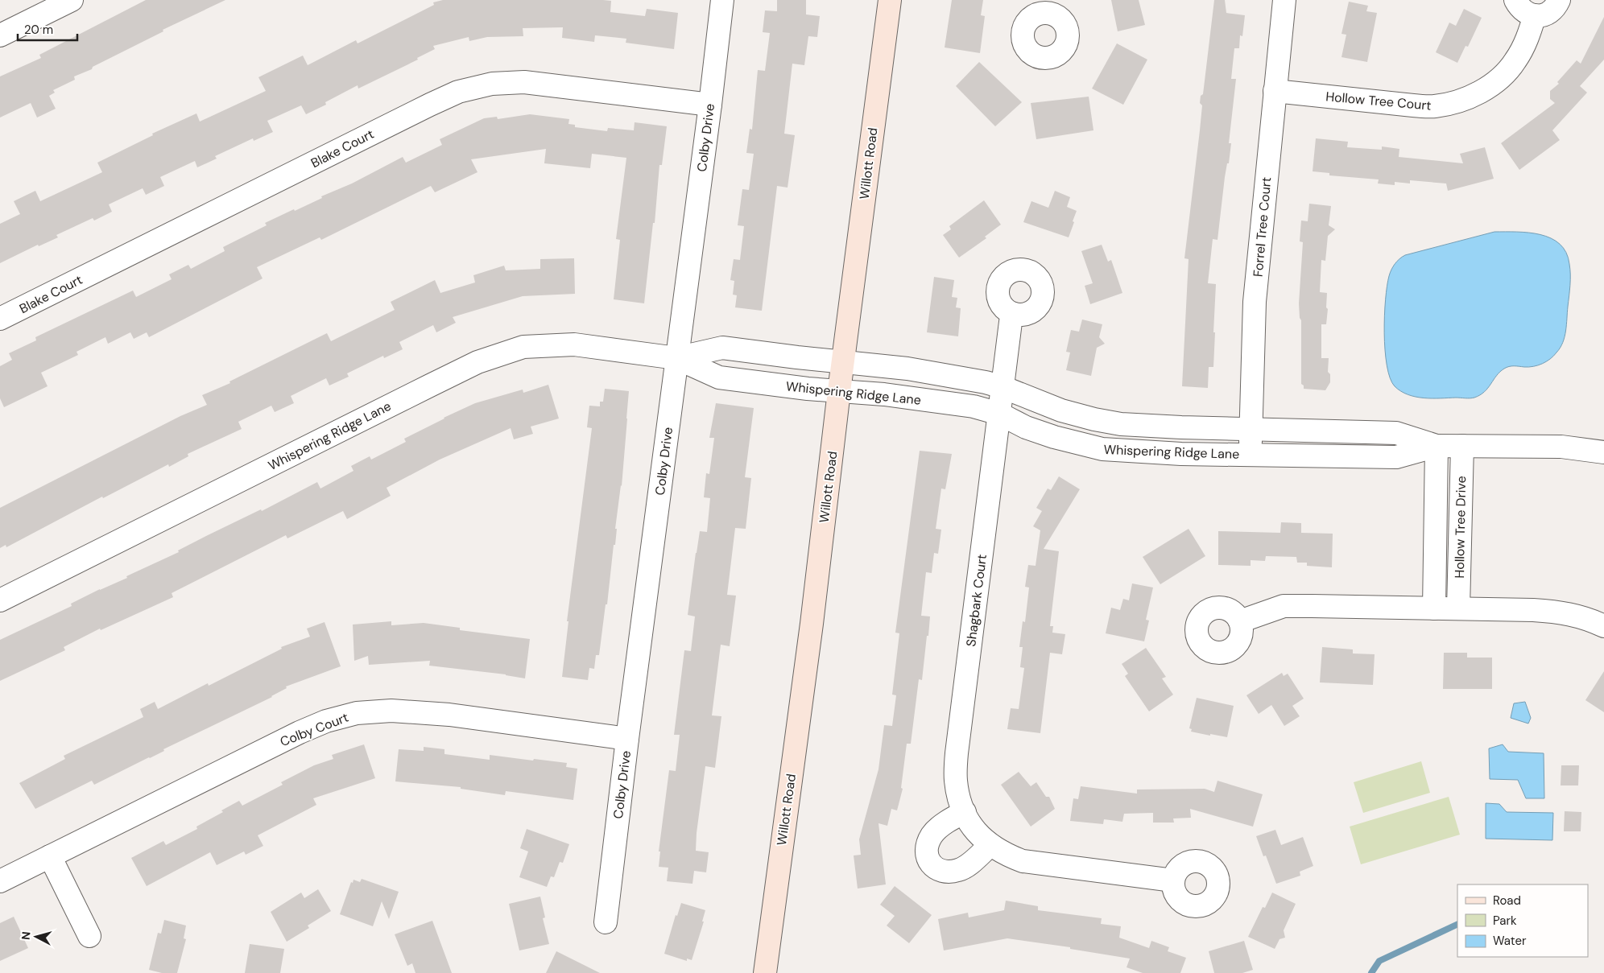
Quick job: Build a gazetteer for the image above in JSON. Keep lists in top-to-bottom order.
{
  "streets": {
    "main road": ["Willott Road"],
    "street": [
      "Hollow Tree Court",
      "Colby Drive",
      "Blake Court",
      "Forrel Tree Court",
      "Whispering Ridge Lane",
      "Hollow Tree Drive",
      "Shagbark Court",
      "Colby Court"
    ]
  },
  "crossings": [
    ["Hollow Tree Court", "Forrel Tree Court"],
    ["Colby Drive", "Blake Court"],
    ["Colby Drive", "Whispering Ridge Lane"],
    ["Colby Drive", "Colby Court"],
    ["Willott Road", "Whispering Ridge Lane"],
    ["Forrel Tree Court", "Whispering Ridge Lane"],
    ["Whispering Ridge Lane", "Hollow Tree Drive"],
    ["Whispering Ridge Lane", "Shagbark Court"]
  ],
  "legend": ["Road", "Park", "Water"],
  "scale_bar": "20 m",
  "north": "left"
}
